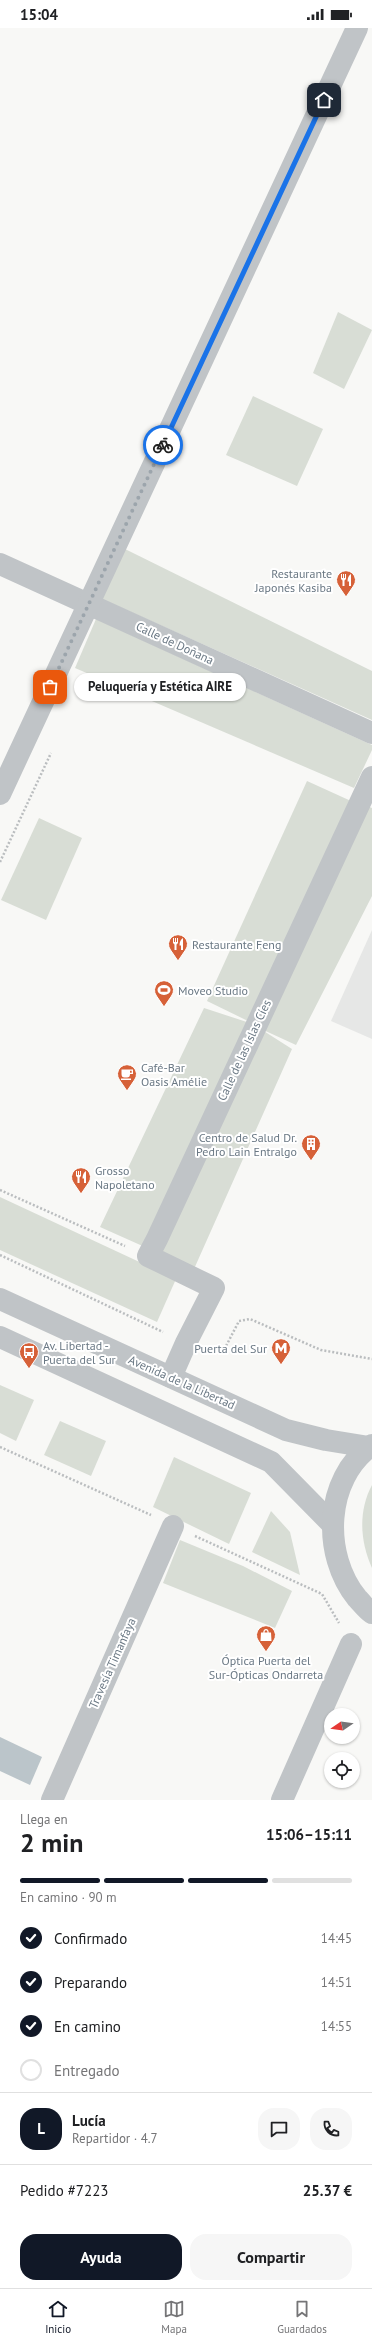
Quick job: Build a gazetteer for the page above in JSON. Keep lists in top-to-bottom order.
{
  "streets": {
    "street": [
      "Calle de Doñana",
      "Calle de las Islas Cíes",
      "Avenida de la Libertad",
      "Travesía Timanfaya"
    ]
  },
  "places": {
    "restaurant": ["Restaurante Japonés Kasiba", "Restaurante Feng", "Grosso Napoletano"],
    "other": ["Peluquería y Estética AIRE"],
    "sports": ["Moveo Studio"],
    "cafe": ["Café-Bar Oasis Amélie"],
    "building": ["Centro de Salud Dr. Pedro Lain Entralgo"],
    "metro station": ["Puerta del Sur"],
    "bus stop": ["Av. Libertad - Puerta del Sur"],
    "shop": ["Óptica Puerta del Sur-Ópticas Ondarreta"]
  },
  "north": "left",
  "page": {
    "status": "15:04",
    "bubble": "Peluquería y Estética AIRE",
    "heading": ["2 min", "Llega en", "15:06–15:11"],
    "panel": [
      "Lucía",
      "Repartidor · 4.7",
      "Pedido #7223",
      "25.37 €"
    ],
    "bar": "En camino · 90 m",
    "list": [
      ["Confirmado", "14:45"],
      ["Preparando", "14:51"],
      ["En camino", "14:55"],
      "Entregado"
    ],
    "round": "L",
    "buttons": ["Ayuda", "Compartir"],
    "tabs": ["Inicio", "Mapa", "Guardados"]
  }
}
